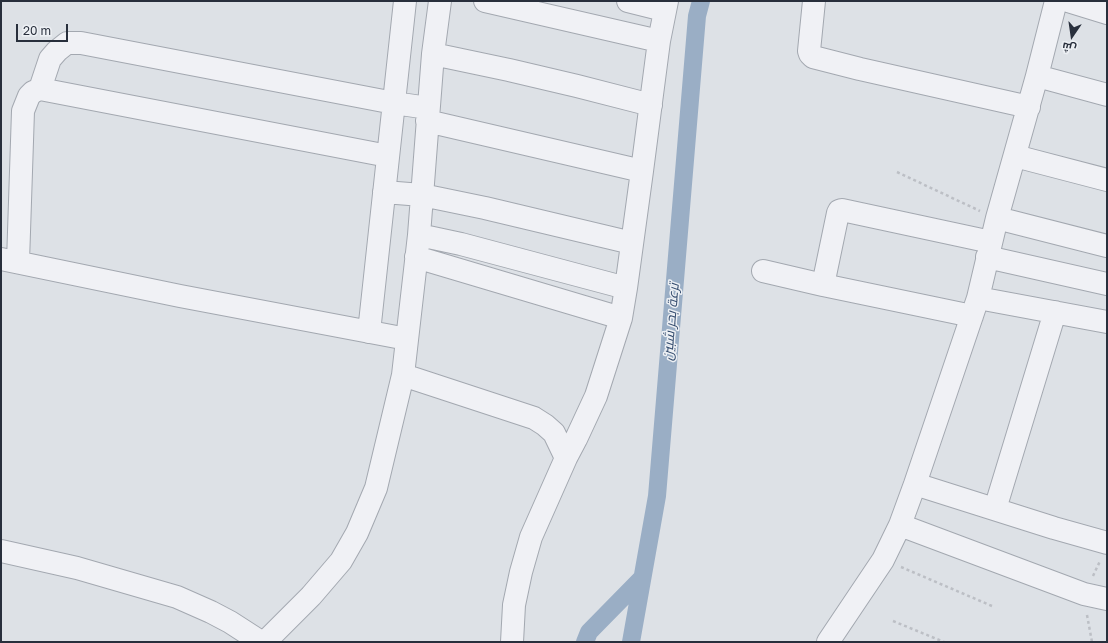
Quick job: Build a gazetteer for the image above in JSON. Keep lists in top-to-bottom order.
{
  "water": ["ترعة بحر شبين"],
  "scale_bar": "20 m",
  "north": "bottom"
}
